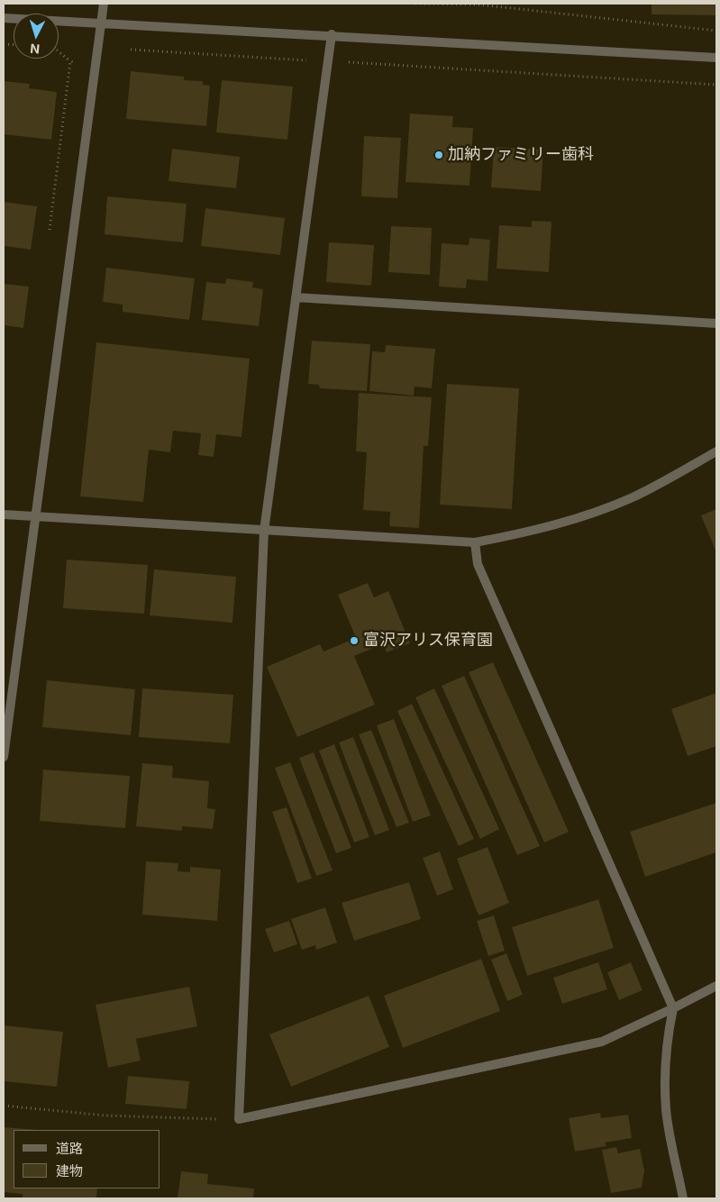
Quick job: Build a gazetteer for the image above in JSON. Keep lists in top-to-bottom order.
{
  "places": ["加納ファミリー歯科", "富沢アリス保育園"],
  "legend": ["道路", "建物"],
  "north": "bottom"
}
